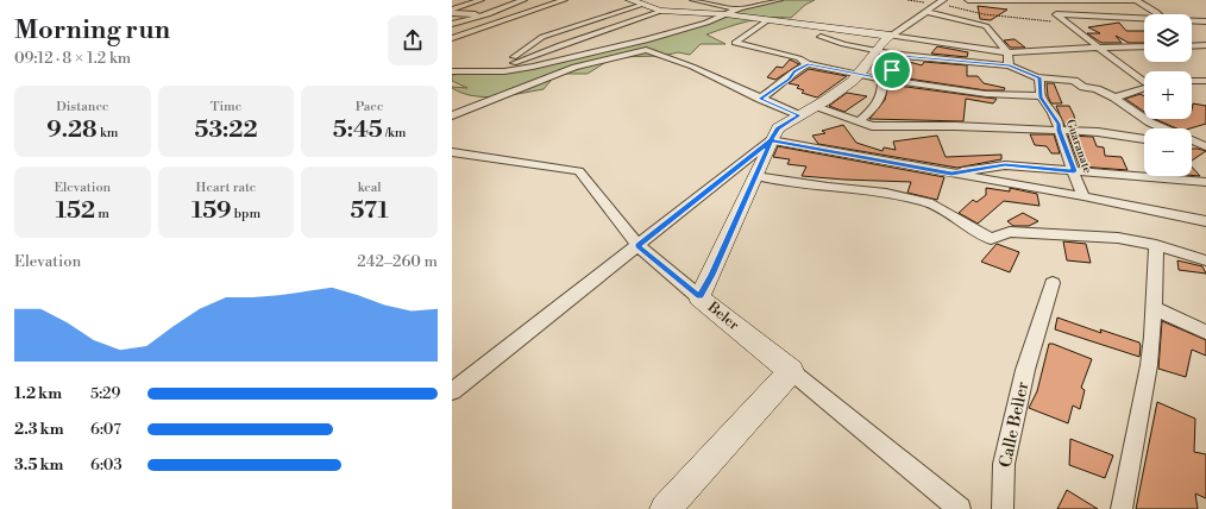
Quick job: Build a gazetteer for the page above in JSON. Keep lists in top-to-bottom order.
{
  "streets": {
    "main road": ["Beler"],
    "street": ["Guaranate", "Calle Beller"]
  },
  "page": {
    "heading": ["Morning run", "09:12 · 8 × 1.2 km"],
    "map_buttons": ["+", "−"],
    "stats": [
      ["Distance", "9.28 km"],
      ["Time", "53:22"],
      ["Pace", "5:45 /km"],
      ["Elevation", "152 m"],
      ["Heart rate", "159 bpm"],
      ["kcal", "571"]
    ],
    "chart": ["Elevation", "242–260 m"],
    "list": [
      {
        "name": "1.2 km",
        "note": "5:29"
      },
      {
        "name": "2.3 km",
        "note": "6:07"
      },
      {
        "name": "3.5 km",
        "note": "6:03"
      }
    ]
  }
}
